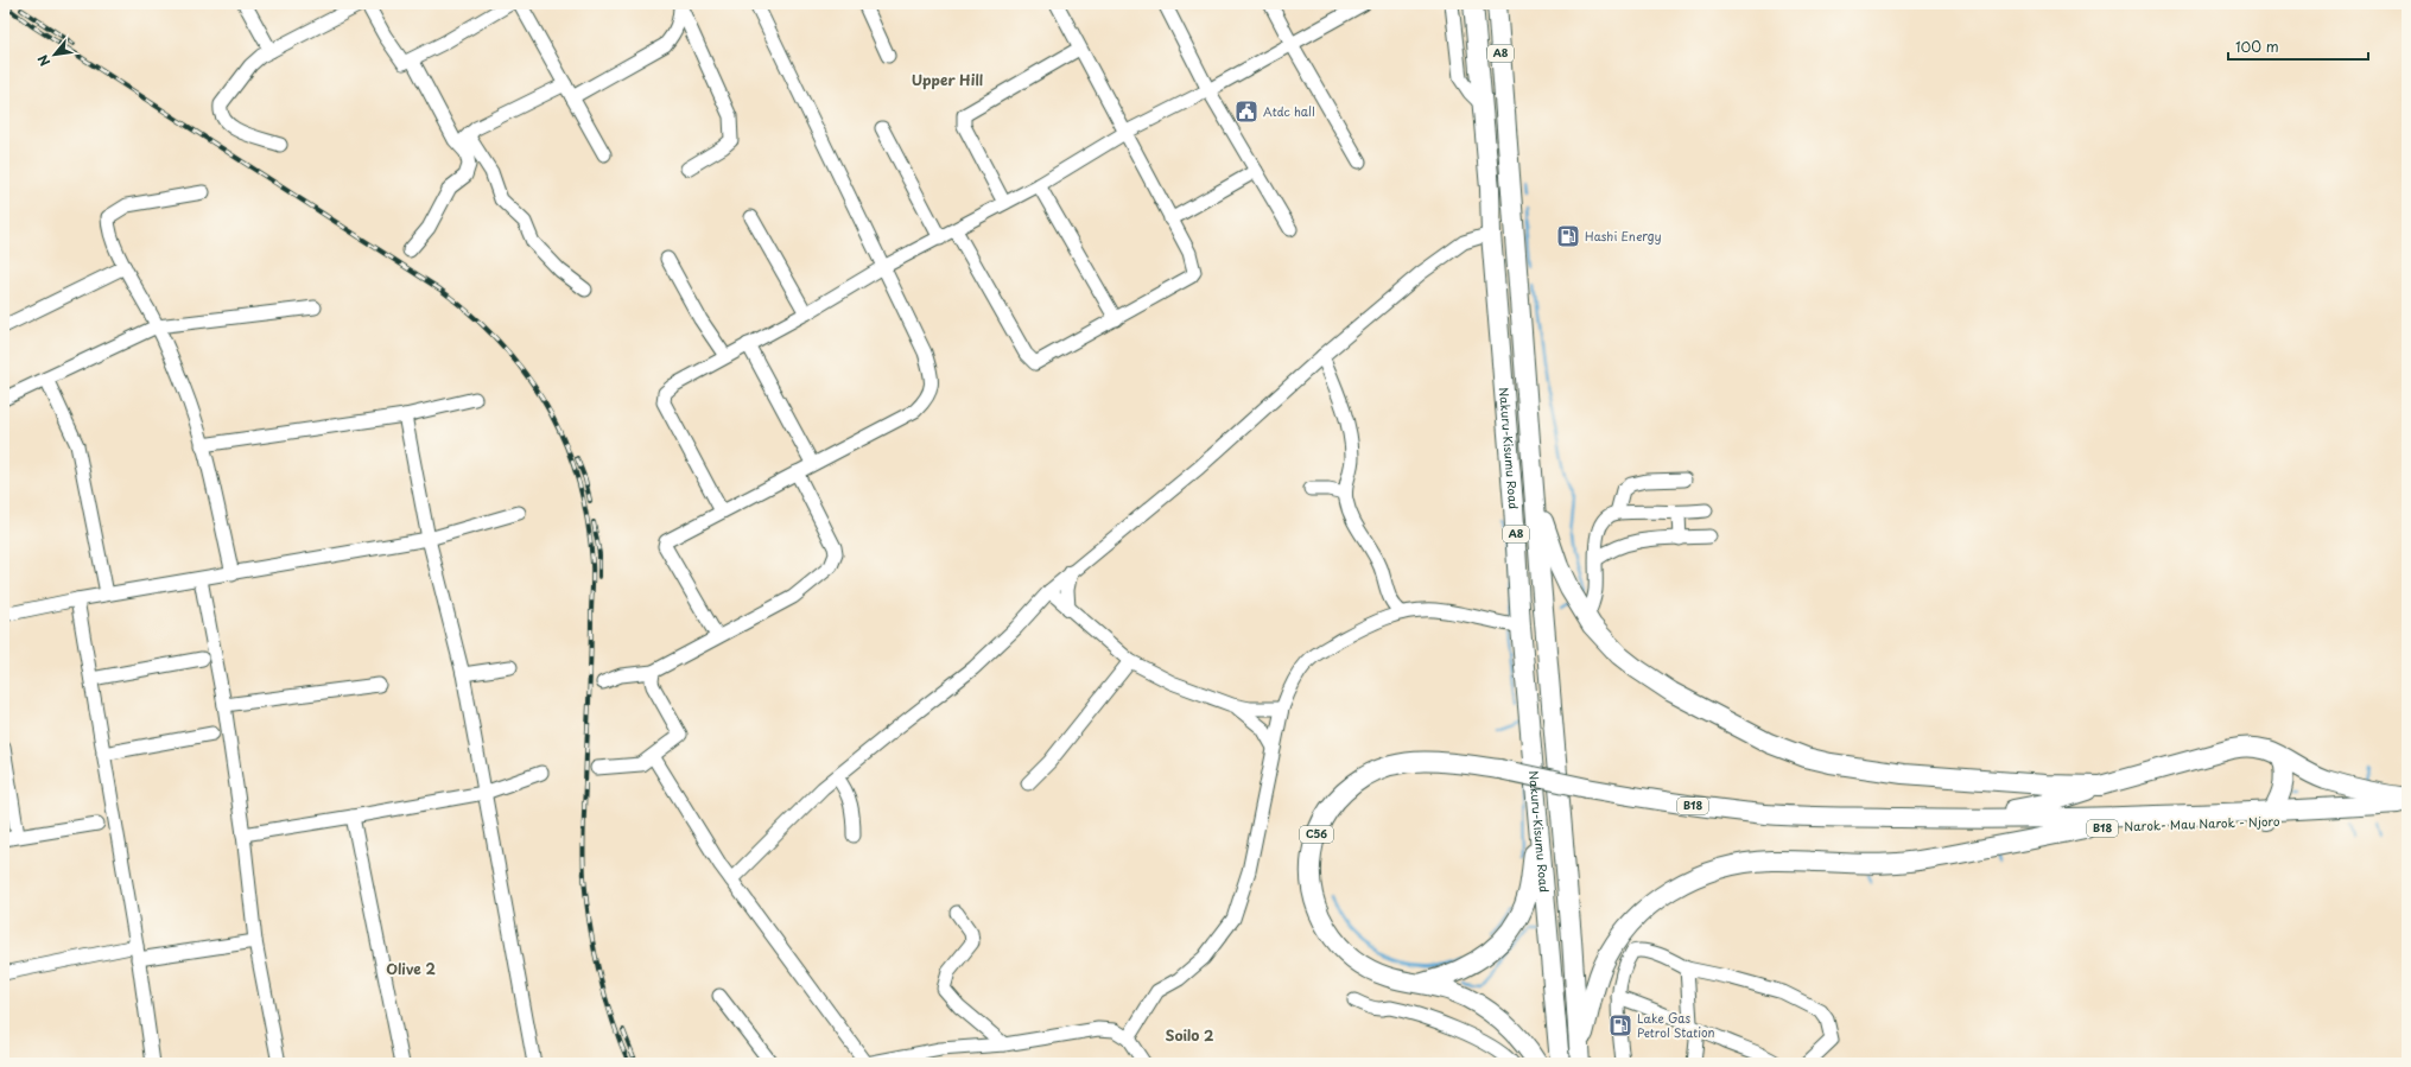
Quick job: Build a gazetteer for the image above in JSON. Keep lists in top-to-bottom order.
{
  "streets": {
    "highway": [
      "A8",
      "Nakuru-Kisumu Road",
      "B18",
      "Narok- Mau Narok - Njoro",
      "C56"
    ]
  },
  "crossings": [
    ["Narok- Mau Narok - Njoro", "C56"]
  ],
  "districts": ["Upper Hill", "Olive 2", "Soilo 2"],
  "places": {
    "public building": ["Atdc hall"],
    "fuel station": ["Hashi Energy", "Lake Gas Petrol Station"]
  },
  "scale_bar": "100 m",
  "north": "bottom left"
}
